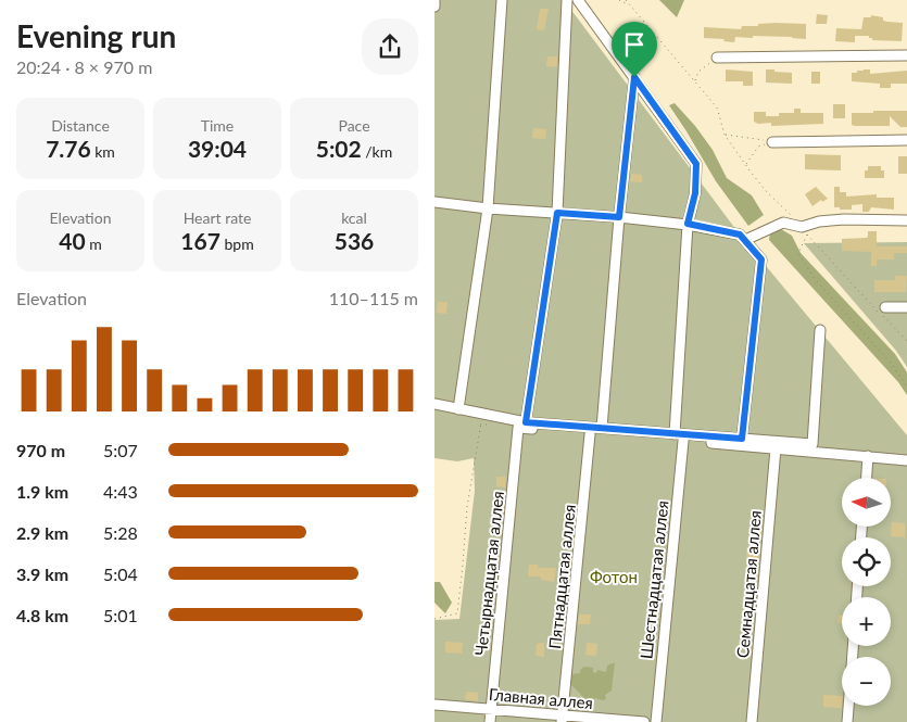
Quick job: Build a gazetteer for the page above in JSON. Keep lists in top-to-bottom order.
{
  "streets": {
    "street": [
      "Четырнадцатая аллея",
      "Пятнадцатая аллея",
      "Шестнадцатая аллея",
      "Семнадцатая аллея",
      "Главная аллея"
    ]
  },
  "crossings": [
    ["Четырнадцатая аллея", "Главная аллея"],
    ["Пятнадцатая аллея", "Главная аллея"]
  ],
  "parks": ["Фотон"],
  "north": "left",
  "page": {
    "heading": ["Evening run", "20:24 · 8 × 970 m"],
    "stats": [
      ["Distance", "7.76 km"],
      ["Time", "39:04"],
      ["Pace", "5:02 /km"],
      ["Elevation", "40 m"],
      ["Heart rate", "167 bpm"],
      ["kcal", "536"]
    ],
    "chart": ["Elevation", "110–115 m"],
    "list": [
      {
        "name": "970 m",
        "note": "5:07"
      },
      {
        "name": "1.9 km",
        "note": "4:43"
      },
      {
        "name": "2.9 km",
        "note": "5:28"
      },
      {
        "name": "3.9 km",
        "note": "5:04"
      },
      {
        "name": "4.8 km",
        "note": "5:01"
      }
    ],
    "map_buttons": ["+", "−"]
  }
}
